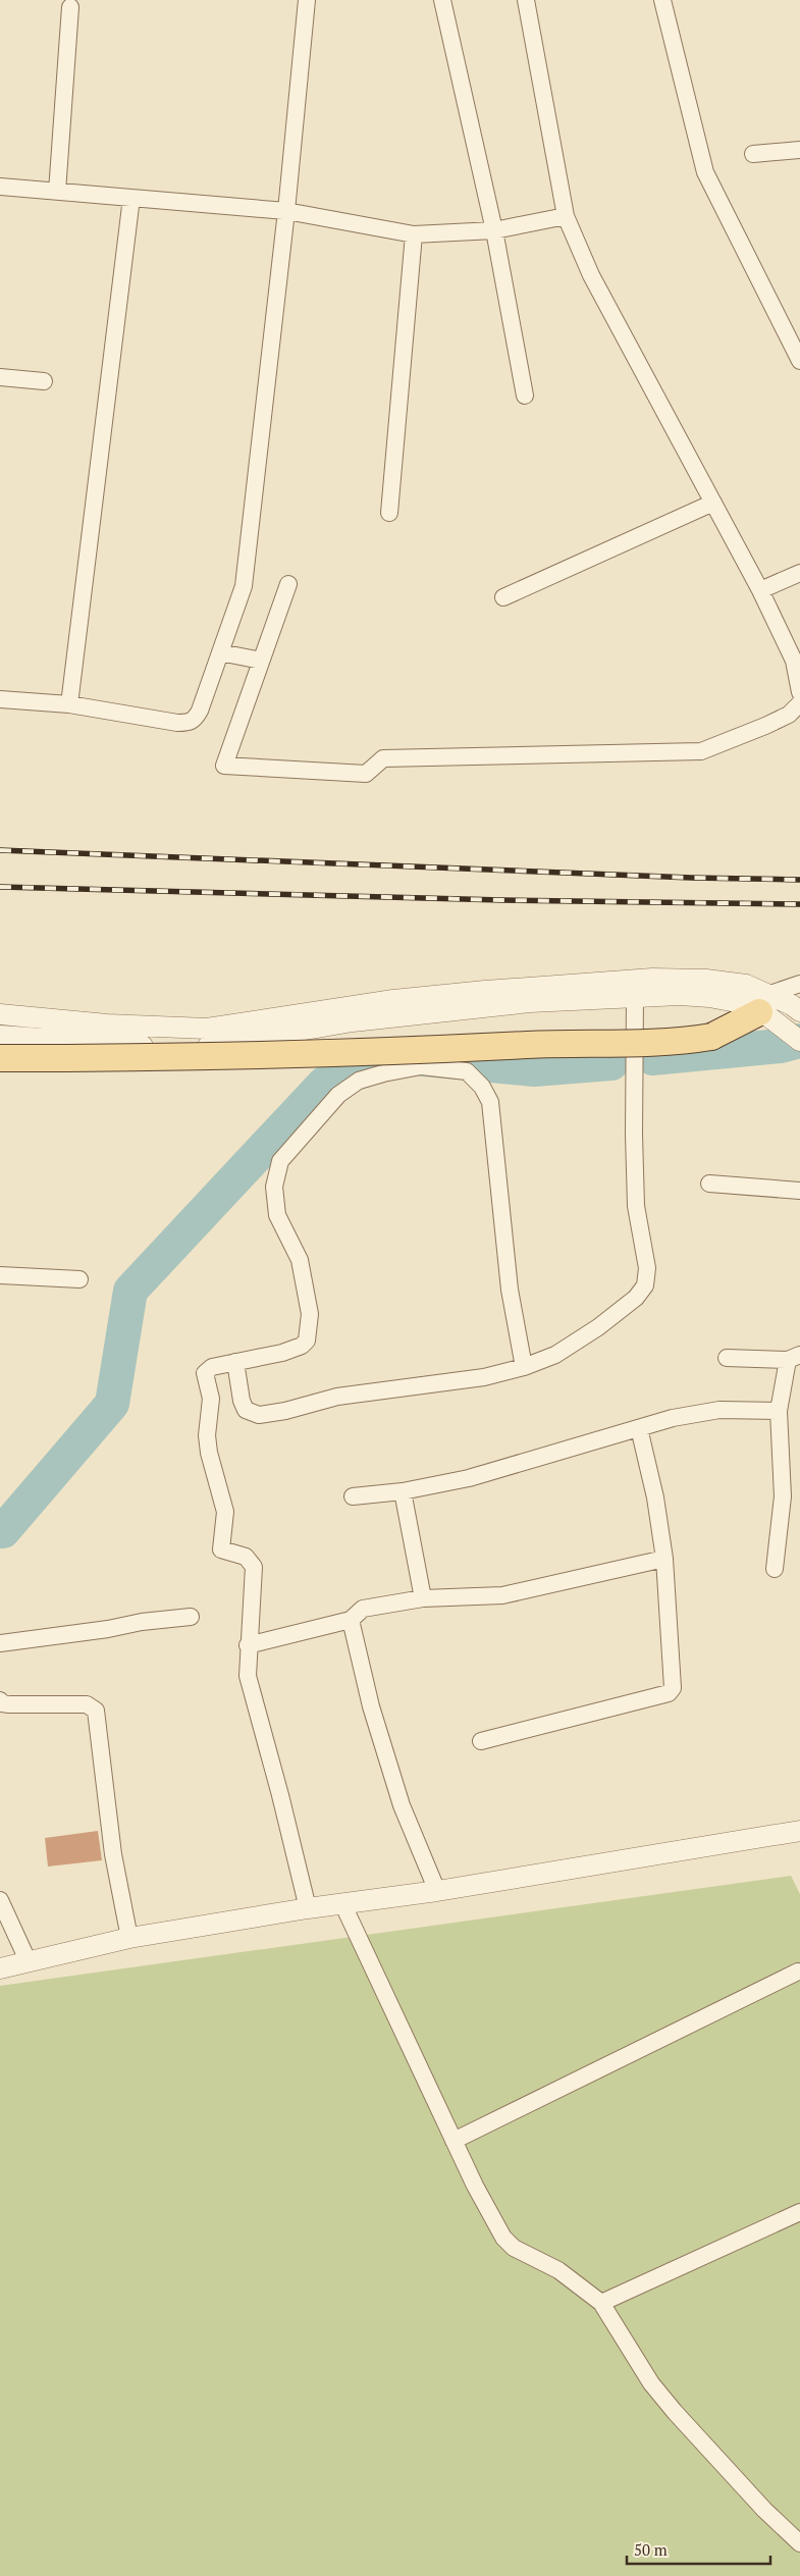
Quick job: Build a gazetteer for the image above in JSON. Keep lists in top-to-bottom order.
{
  "scale_bar": "50 m"
}
